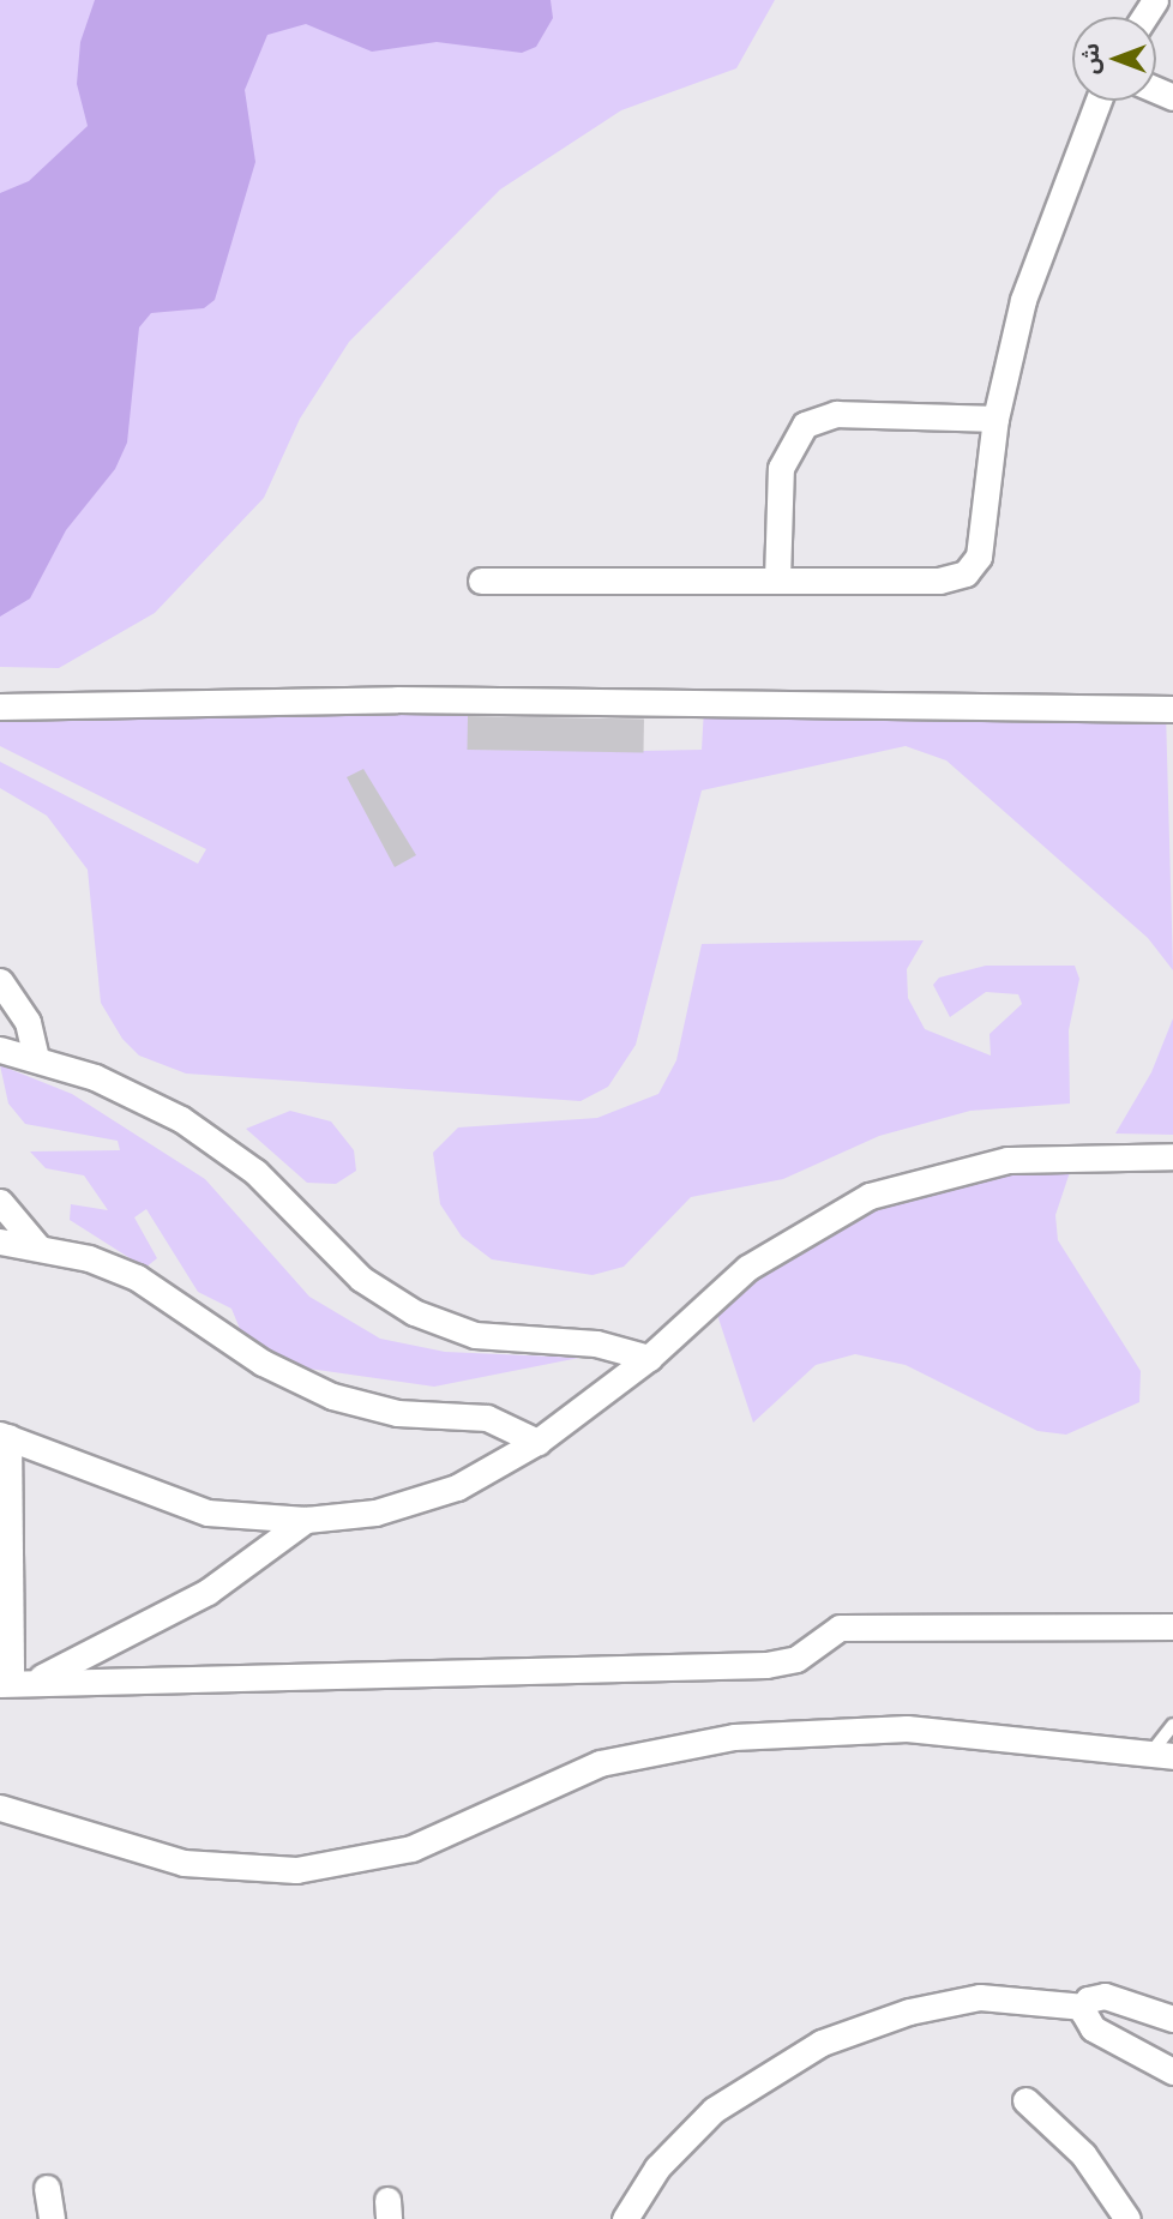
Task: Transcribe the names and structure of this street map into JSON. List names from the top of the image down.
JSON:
{
  "north": "left"
}
